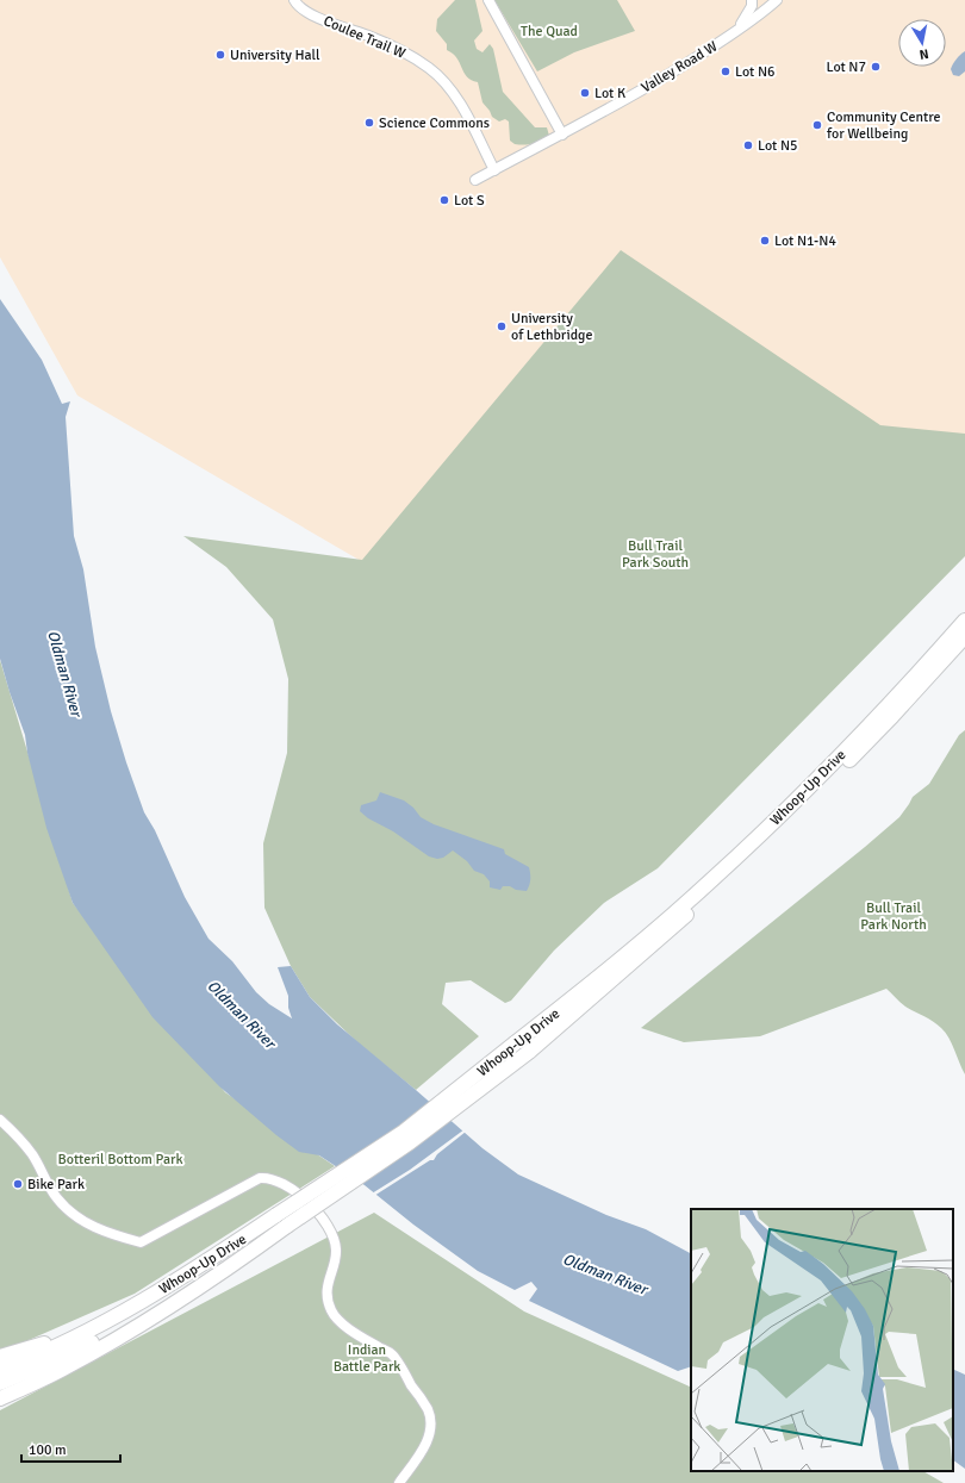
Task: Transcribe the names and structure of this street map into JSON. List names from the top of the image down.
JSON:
{
  "streets": {
    "highway": ["Whoop-Up Drive"],
    "street": ["Coulee Trail W", "Valley Road W"]
  },
  "crossings": [
    ["Coulee Trail W", "Valley Road W"]
  ],
  "water": ["Oldman River"],
  "parks": [
    "The Quad",
    "Bull Trail Park South",
    "Bull Trail Park North",
    "Botteril Bottom Park",
    "Indian Battle Park"
  ],
  "places": [
    "University Hall",
    "Lot N7",
    "Lot N6",
    "Lot K",
    "Science Commons",
    "Community Centre for Wellbeing",
    "Lot N5",
    "Lot S",
    "Lot N1-N4",
    "University of Lethbridge",
    "Bike Park"
  ],
  "scale_bar": "100 m",
  "north": "bottom"
}
